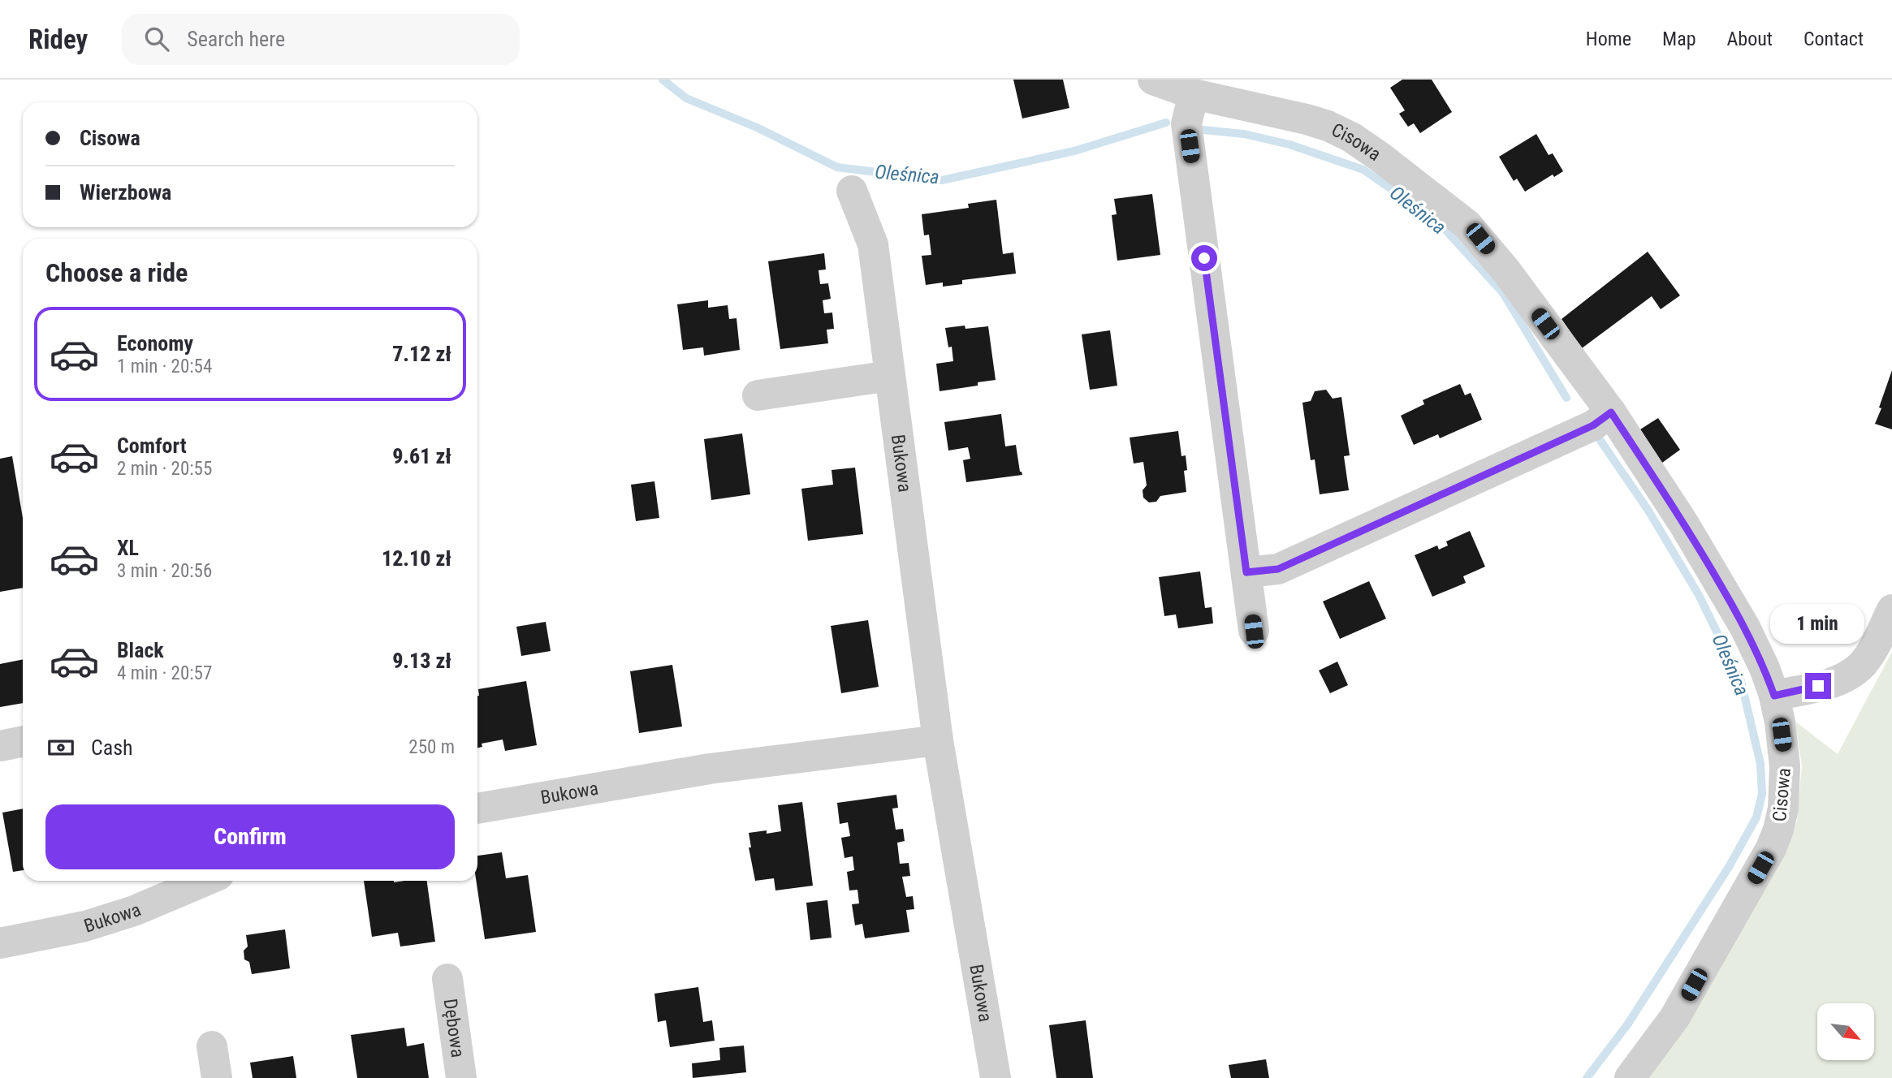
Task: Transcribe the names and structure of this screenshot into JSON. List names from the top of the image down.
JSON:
{
  "streets": {
    "street": ["Cisowa", "Bukowa", "Dębowa"]
  },
  "water": ["Oleśnica"],
  "north": "bottom right",
  "page": {
    "header": "Ridey",
    "search": "Search here",
    "nav": [
      "Home",
      "Map",
      "About",
      "Contact"
    ],
    "banner": ["Cisowa", "Wierzbowa"],
    "heading": "Choose a ride",
    "list": [
      {
        "name": "Economy",
        "note": "1 min · 20:54",
        "value": "7.12 zł"
      },
      {
        "name": "Comfort",
        "note": "2 min · 20:55",
        "value": "9.61 zł"
      },
      {
        "name": "XL",
        "note": "3 min · 20:56",
        "value": "12.10 zł"
      },
      {
        "name": "Black",
        "note": "4 min · 20:57",
        "value": "9.13 zł"
      }
    ],
    "bubble": "1 min",
    "pay": ["Cash", "250 m"],
    "buttons": "Confirm"
  }
}
